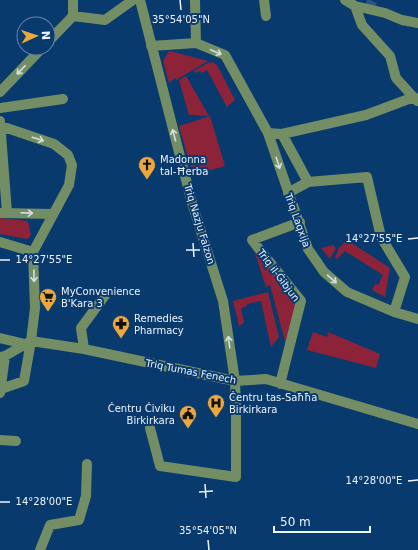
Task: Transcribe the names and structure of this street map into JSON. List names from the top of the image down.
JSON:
{
  "streets": {
    "street": [
      "Triq Laqxija",
      "Triq Nazju Falzon",
      "Triq il-Ġibjun",
      "Triq Tumas Fenech"
    ]
  },
  "crossings": [
    ["Triq Laqxija", "Triq Nazju Falzon"],
    ["Triq Laqxija", "Triq il-Ġibjun"],
    ["Triq Nazju Falzon", "Triq Tumas Fenech"],
    ["Triq il-Ġibjun", "Triq Tumas Fenech"]
  ],
  "one_way": ["Triq Laqxija", "Triq Nazju Falzon"],
  "places": {
    "church": ["Madonna tal-Ħerba"],
    "supermarket": ["MyConvenience B'Kara 3"],
    "pharmacy": ["Remedies Pharmacy"],
    "hospital": ["Ċentru tas-Saħħa Birkirkara"],
    "public building": ["Ċentru Ċiviku Birkirkara"]
  },
  "scale_bar": "50 m",
  "north": "right",
  "coordinates": ["35°54'05\"N", "14°27'55\"E", "14°28'00\"E"]
}
